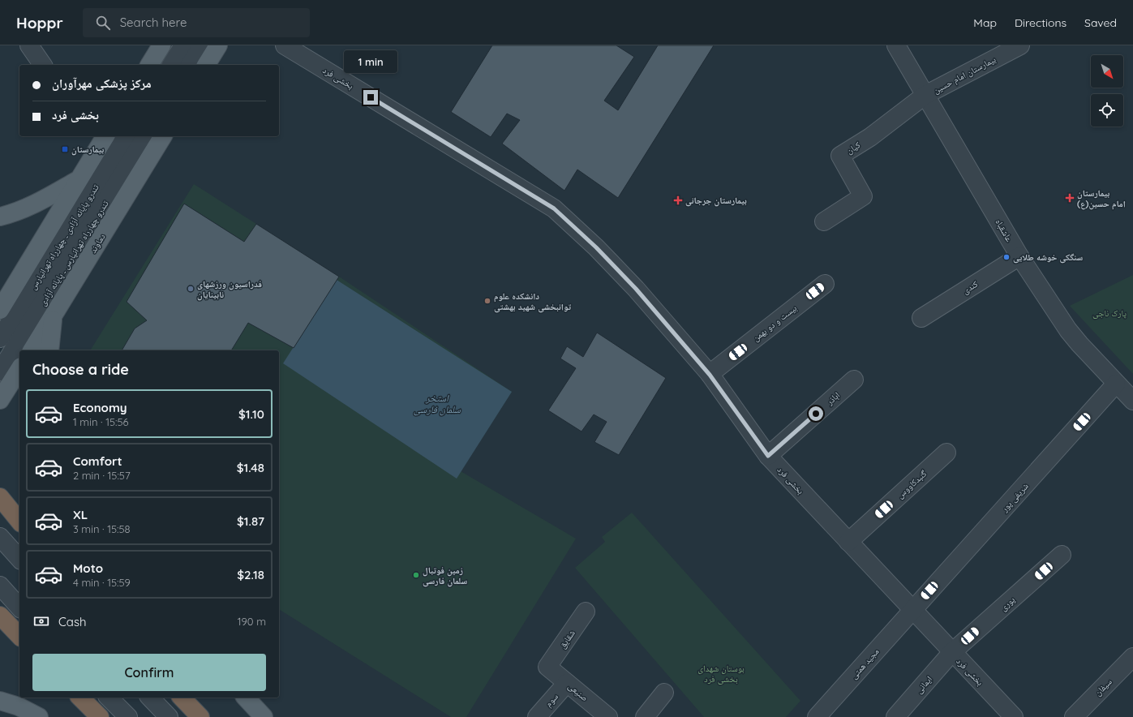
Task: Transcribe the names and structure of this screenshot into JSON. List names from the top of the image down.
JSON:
{
  "streets": {
    "main road": ["دماوند"],
    "street": [
      "بیمارستان امام حسین",
      "بخشی فرد",
      "کیان",
      "عاشقباه",
      "تندرو پایانه آزادی ـ چهارراه تهرانپارس",
      "تندرو چهارراه تهرانپارس ـ پایانه آزادی",
      "کندی",
      "بیست و دو بهمن",
      "اباذر",
      "گنبدکاووس",
      "شریفی پور",
      "پوری",
      "شقایق",
      "مجید همتی",
      "ایمانی",
      "سیفان",
      "صنیعی",
      "سوم"
    ]
  },
  "crossings": [
    ["بیمارستان امام حسین", "کیان"],
    ["بیمارستان امام حسین", "عاشقباه"],
    ["بخشی فرد", "بیست و دو بهمن"],
    ["بخشی فرد", "اباذر"],
    ["بخشی فرد", "گنبدکاووس"],
    ["بخشی فرد", "شریفی پور"],
    ["بخشی فرد", "پوری"],
    ["بخشی فرد", "مجید همتی"],
    ["بخشی فرد", "ایمانی"],
    ["کیان", "عاشقباه"],
    ["عاشقباه", "کندی"],
    ["عاشقباه", "شریفی پور"],
    ["شریفی پور", "مجید همتی"],
    ["پوری", "ایمانی"],
    ["شقایق", "صنیعی"],
    ["صنیعی", "سوم"]
  ],
  "water": ["استخر سلمان فارسی"],
  "parks": ["پارک ناجی", "بوستان شهدای بخشی فرد"],
  "places": {
    "transit": ["بیمارستان"],
    "health": ["بیمارستان امام حسین(ع)", "بیمارستان جرجانی"],
    "other": [
      "سنگکی خوشه طلایی",
      "فدراسیون ورزشهای نابینایان",
      "دانشکده علوم توانبخشی شهید بهشتی",
      "زمین فوتبال سلمان فارسی"
    ]
  },
  "north": "bottom right",
  "page": {
    "header": "Hoppr",
    "search": "Search here",
    "nav": ["Map", "Directions", "Saved"],
    "bubble": "1 min",
    "banner": ["مرکز پزشکی مهرآوران", "بخشی فرد"],
    "heading": "Choose a ride",
    "list": [
      {
        "name": "Economy",
        "note": "1 min · 15:56",
        "value": "$1.10"
      },
      {
        "name": "Comfort",
        "note": "2 min · 15:57",
        "value": "$1.48"
      },
      {
        "name": "XL",
        "note": "3 min · 15:58",
        "value": "$1.87"
      },
      {
        "name": "Moto",
        "note": "4 min · 15:59",
        "value": "$2.18"
      }
    ],
    "pay": ["Cash", "190 m"],
    "buttons": "Confirm"
  }
}
